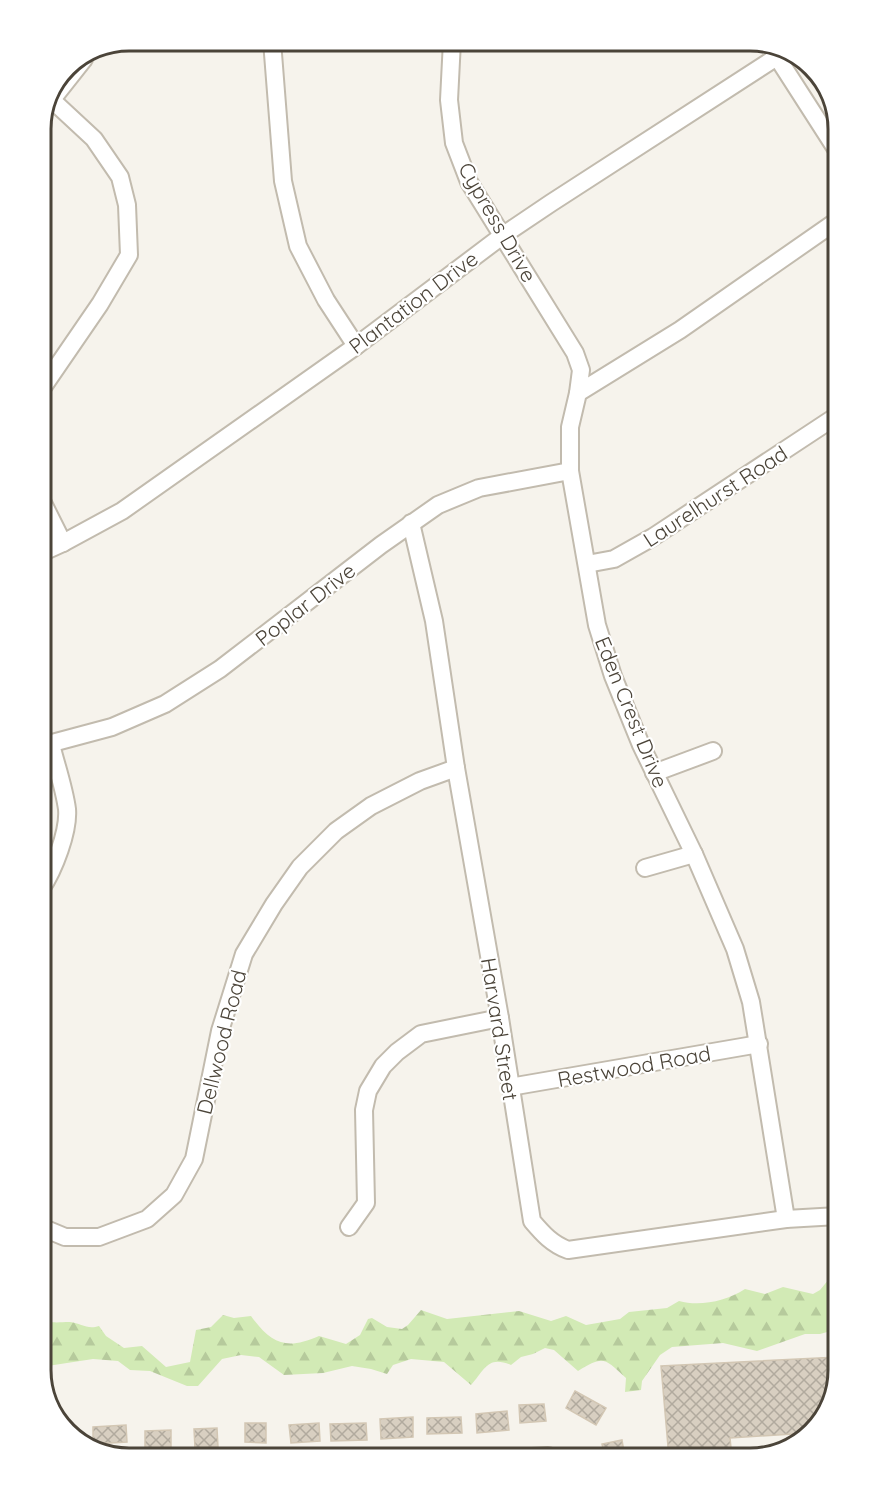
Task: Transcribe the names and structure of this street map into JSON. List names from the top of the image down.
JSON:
{
  "streets": {
    "street": [
      "Cypress Drive",
      "Plantation Drive",
      "Laurelhurst Road",
      "Poplar Drive",
      "Eden Crest Drive",
      "Harvard Street",
      "Dellwood Road",
      "Restwood Road"
    ]
  },
  "crossings": [
    ["Cypress Drive", "Plantation Drive"],
    ["Cypress Drive", "Eden Crest Drive"],
    ["Laurelhurst Road", "Eden Crest Drive"],
    ["Poplar Drive", "Eden Crest Drive"],
    ["Poplar Drive", "Harvard Street"],
    ["Eden Crest Drive", "Harvard Street"],
    ["Eden Crest Drive", "Restwood Road"],
    ["Harvard Street", "Dellwood Road"],
    ["Harvard Street", "Restwood Road"]
  ]
}
